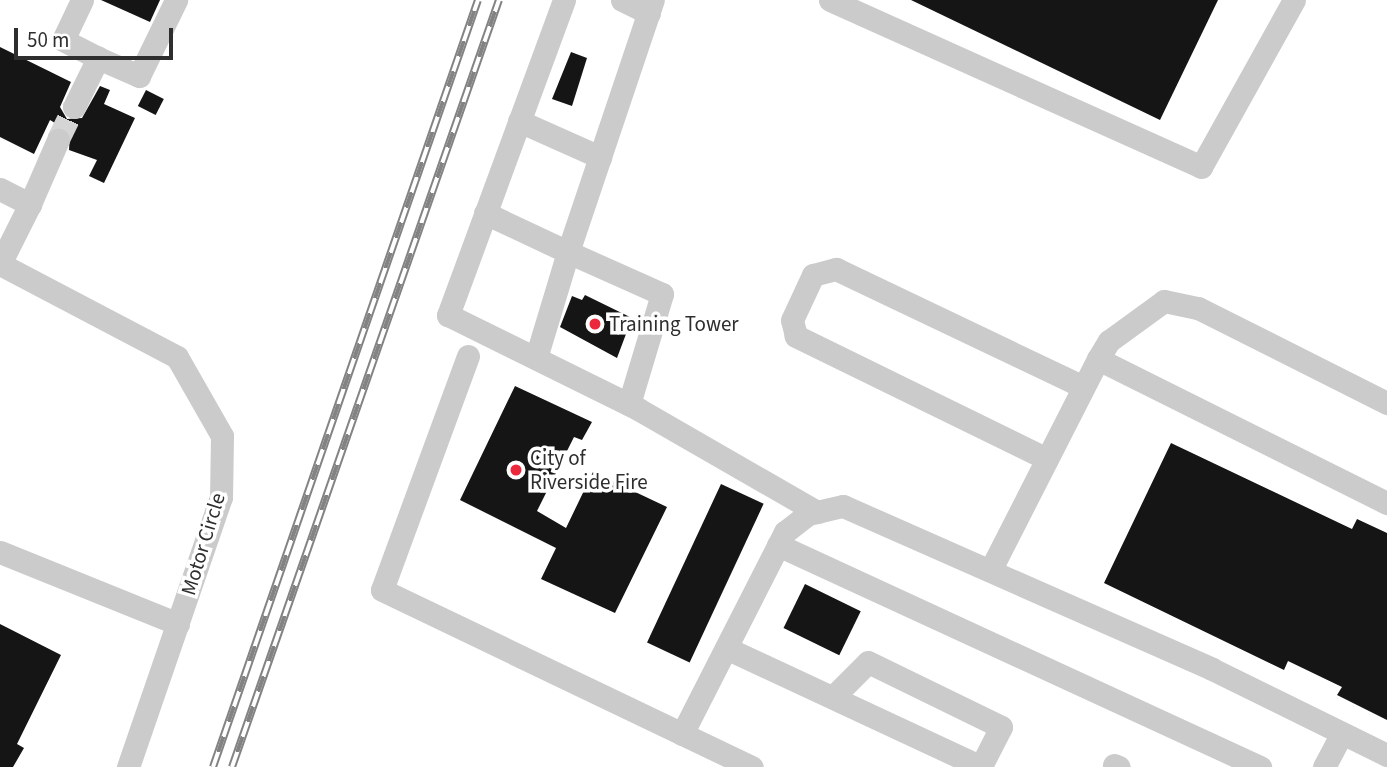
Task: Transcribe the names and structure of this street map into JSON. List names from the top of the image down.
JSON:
{
  "streets": {
    "street": ["Motor Circle"]
  },
  "places": ["Training Tower", "City of Riverside Fire"],
  "scale_bar": "50 m"
}
